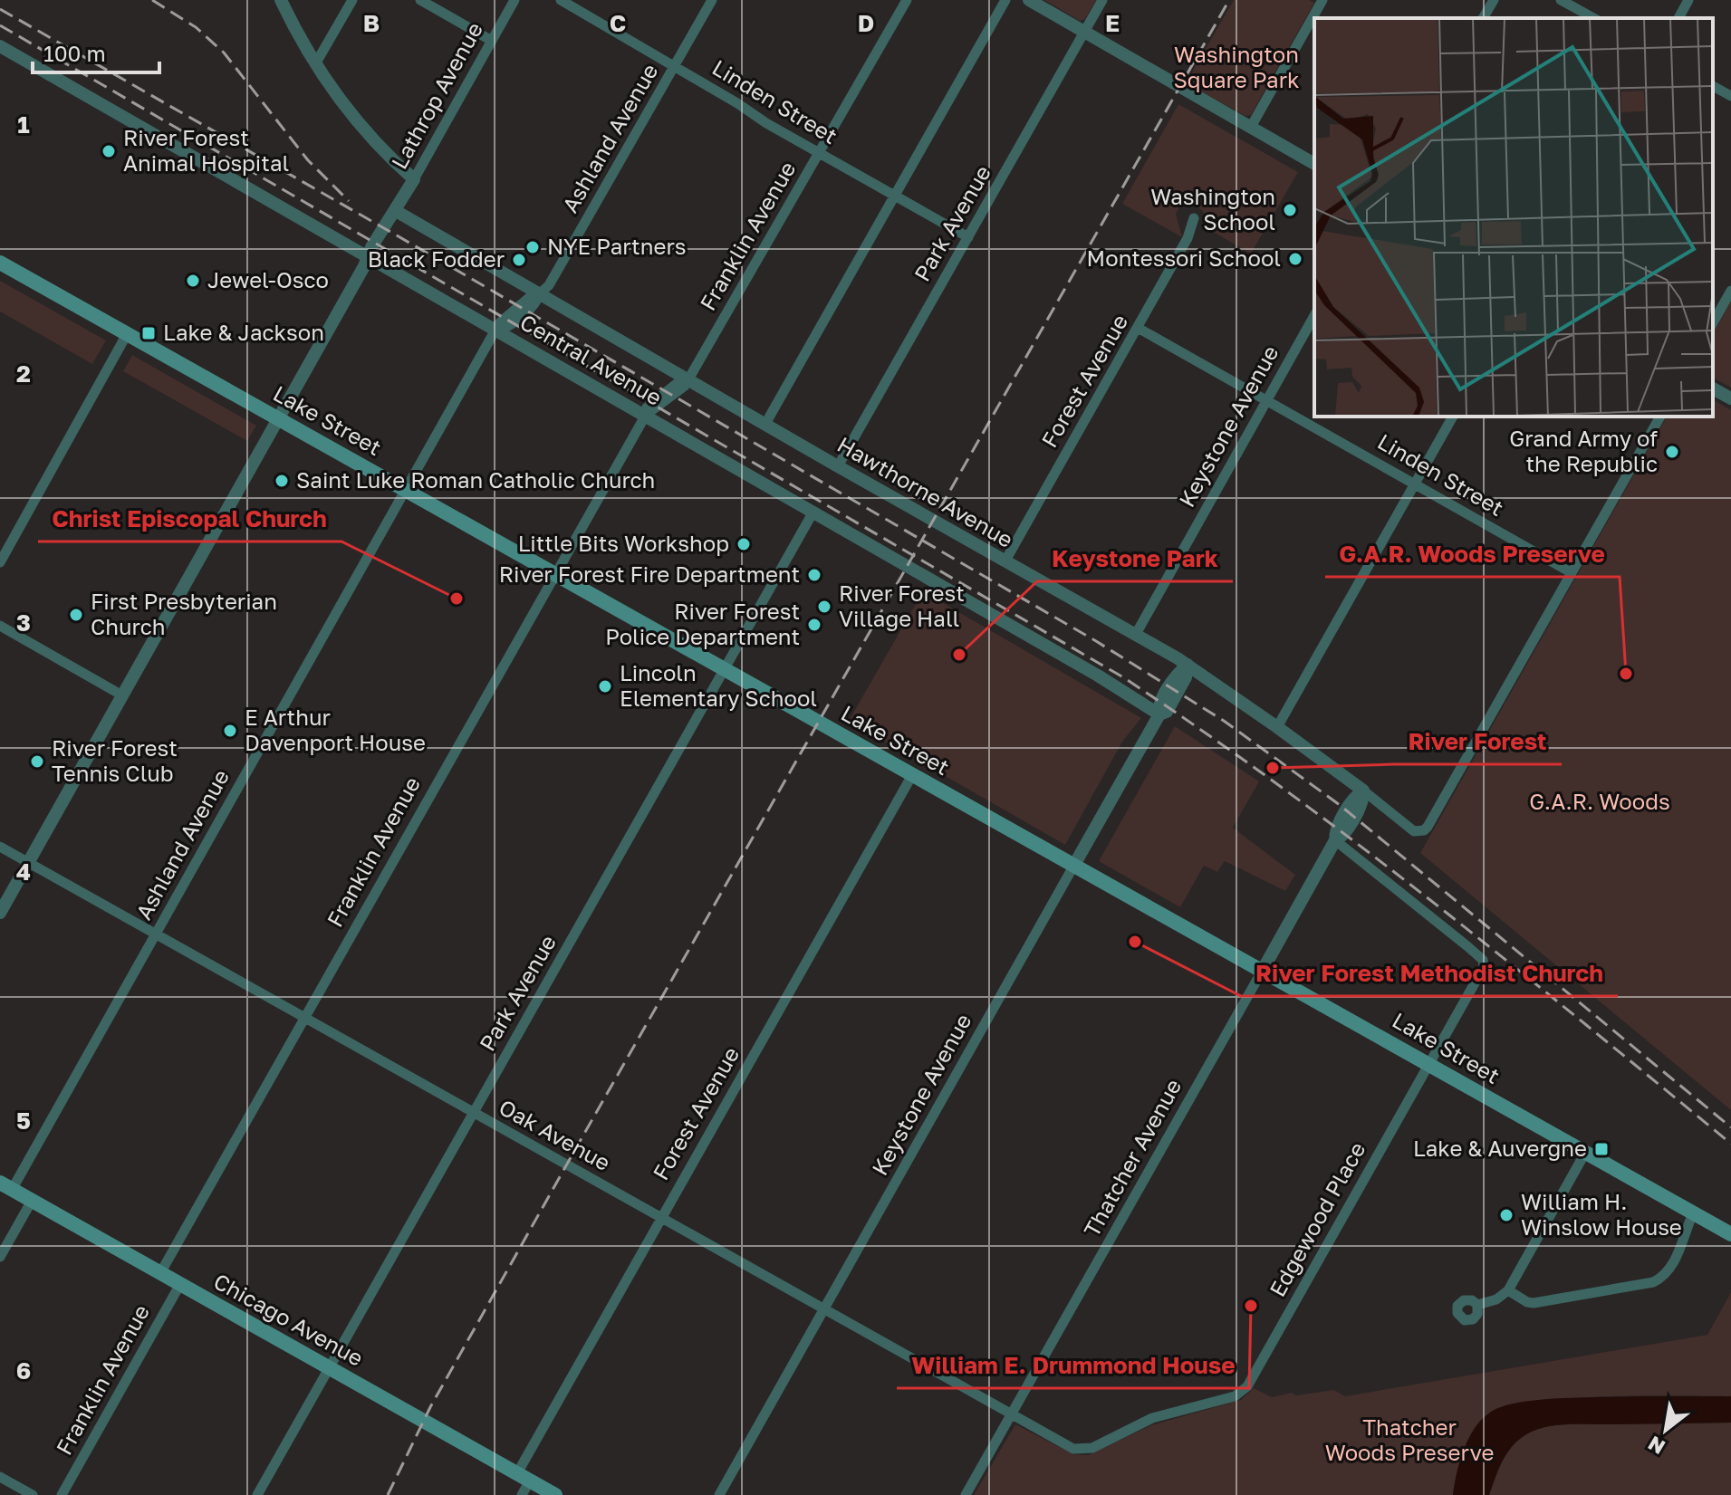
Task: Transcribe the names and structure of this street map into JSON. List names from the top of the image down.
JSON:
{
  "streets": {
    "main road": ["Lake Street", "Chicago Avenue"],
    "street": [
      "Lathrop Avenue",
      "Linden Street",
      "Ashland Avenue",
      "Park Avenue",
      "Franklin Avenue",
      "Central Avenue",
      "Forest Avenue",
      "Keystone Avenue",
      "Hawthorne Avenue",
      "Oak Avenue",
      "Thatcher Avenue",
      "Edgewood Place"
    ]
  },
  "crossings": [
    ["Lathrop Avenue", "Central Avenue"],
    ["Lathrop Avenue", "Lake Street"],
    ["Lathrop Avenue", "Hawthorne Avenue"],
    ["Lathrop Avenue", "Oak Avenue"],
    ["Linden Street", "Ashland Avenue"],
    ["Linden Street", "Park Avenue"],
    ["Linden Street", "Franklin Avenue"],
    ["Linden Street", "Forest Avenue"],
    ["Linden Street", "Keystone Avenue"],
    ["Linden Street", "Hawthorne Avenue"],
    ["Ashland Avenue", "Central Avenue"],
    ["Ashland Avenue", "Lake Street"],
    ["Ashland Avenue", "Hawthorne Avenue"],
    ["Ashland Avenue", "Oak Avenue"],
    ["Ashland Avenue", "Chicago Avenue"],
    ["Park Avenue", "Central Avenue"],
    ["Park Avenue", "Lake Street"],
    ["Park Avenue", "Hawthorne Avenue"],
    ["Park Avenue", "Oak Avenue"],
    ["Park Avenue", "Chicago Avenue"],
    ["Franklin Avenue", "Central Avenue"],
    ["Franklin Avenue", "Lake Street"],
    ["Franklin Avenue", "Hawthorne Avenue"],
    ["Franklin Avenue", "Oak Avenue"],
    ["Franklin Avenue", "Chicago Avenue"],
    ["Central Avenue", "Keystone Avenue"],
    ["Forest Avenue", "Lake Street"],
    ["Forest Avenue", "Hawthorne Avenue"],
    ["Forest Avenue", "Oak Avenue"],
    ["Forest Avenue", "Chicago Avenue"],
    ["Lake Street", "Keystone Avenue"],
    ["Lake Street", "Thatcher Avenue"],
    ["Lake Street", "Edgewood Place"],
    ["Keystone Avenue", "Hawthorne Avenue"],
    ["Keystone Avenue", "Oak Avenue"],
    ["Hawthorne Avenue", "Thatcher Avenue"],
    ["Oak Avenue", "Thatcher Avenue"],
    ["Oak Avenue", "Edgewood Place"],
    ["Thatcher Avenue", "Edgewood Place"]
  ],
  "parks": ["Washington Square Park", "G.A.R. Woods", "Thatcher Woods Preserve"],
  "places": {
    "other": [
      "River Forest Animal Hospital",
      "Washington School",
      "NYE Partners",
      "Montessori School",
      "Black Fodder",
      "Jewel-Osco",
      "Grand Army of the Republic",
      "Saint Luke Roman Catholic Church",
      "Little Bits Workshop",
      "River Forest Fire Department",
      "Christ Episcopal Church",
      "River Forest Village Hall",
      "First Presbyterian Church",
      "River Forest Police Department",
      "Keystone Park",
      "G.A.R. Woods Preserve",
      "Lincoln Elementary School",
      "E Arthur Davenport House",
      "River Forest Tennis Club",
      "River Forest",
      "River Forest Methodist Church",
      "William H. Winslow House",
      "William E. Drummond House"
    ],
    "transit": ["Lake & Jackson", "Lake & Auvergne"]
  },
  "scale_bar": "100 m",
  "north": "bottom left",
  "grid": {
    "columns": [
      "B",
      "C",
      "D",
      "E"
    ],
    "rows": [
      "1",
      "2",
      "3",
      "4",
      "5",
      "6"
    ]
  }
}
